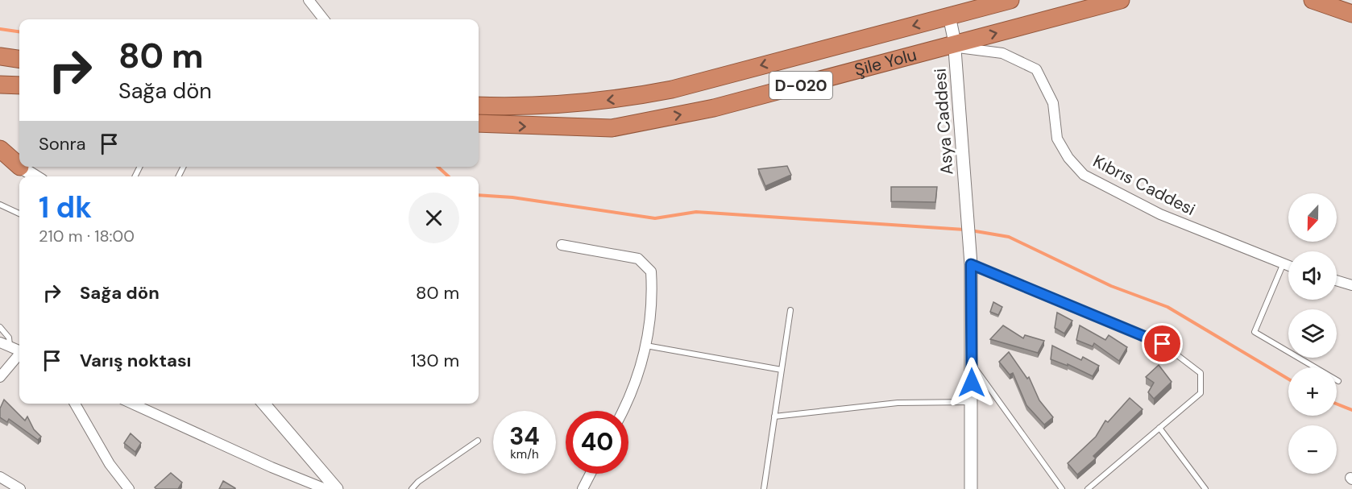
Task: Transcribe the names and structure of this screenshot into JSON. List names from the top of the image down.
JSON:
{
  "streets": {
    "highway": ["Şile Yolu", "D-020"],
    "street": ["Asya Caddesi", "Kıbrıs Caddesi"]
  },
  "crossings": [
    ["Şile Yolu", "Asya Caddesi"],
    ["Şile Yolu", "Kıbrıs Caddesi"],
    ["Asya Caddesi", "Kıbrıs Caddesi"]
  ],
  "north": "bottom",
  "page": {
    "turn": ["80 m", "Sağa dön"],
    "then": "Sonra",
    "heading": ["1 dk", "210 m · 18:00"],
    "map_buttons": ["+", "−"],
    "list": [
      {
        "name": "Sağa dön",
        "value": "80 m"
      },
      {
        "name": "Varış noktası",
        "value": "130 m"
      }
    ],
    "speed": "34 km/h",
    "limit": "40"
  }
}
